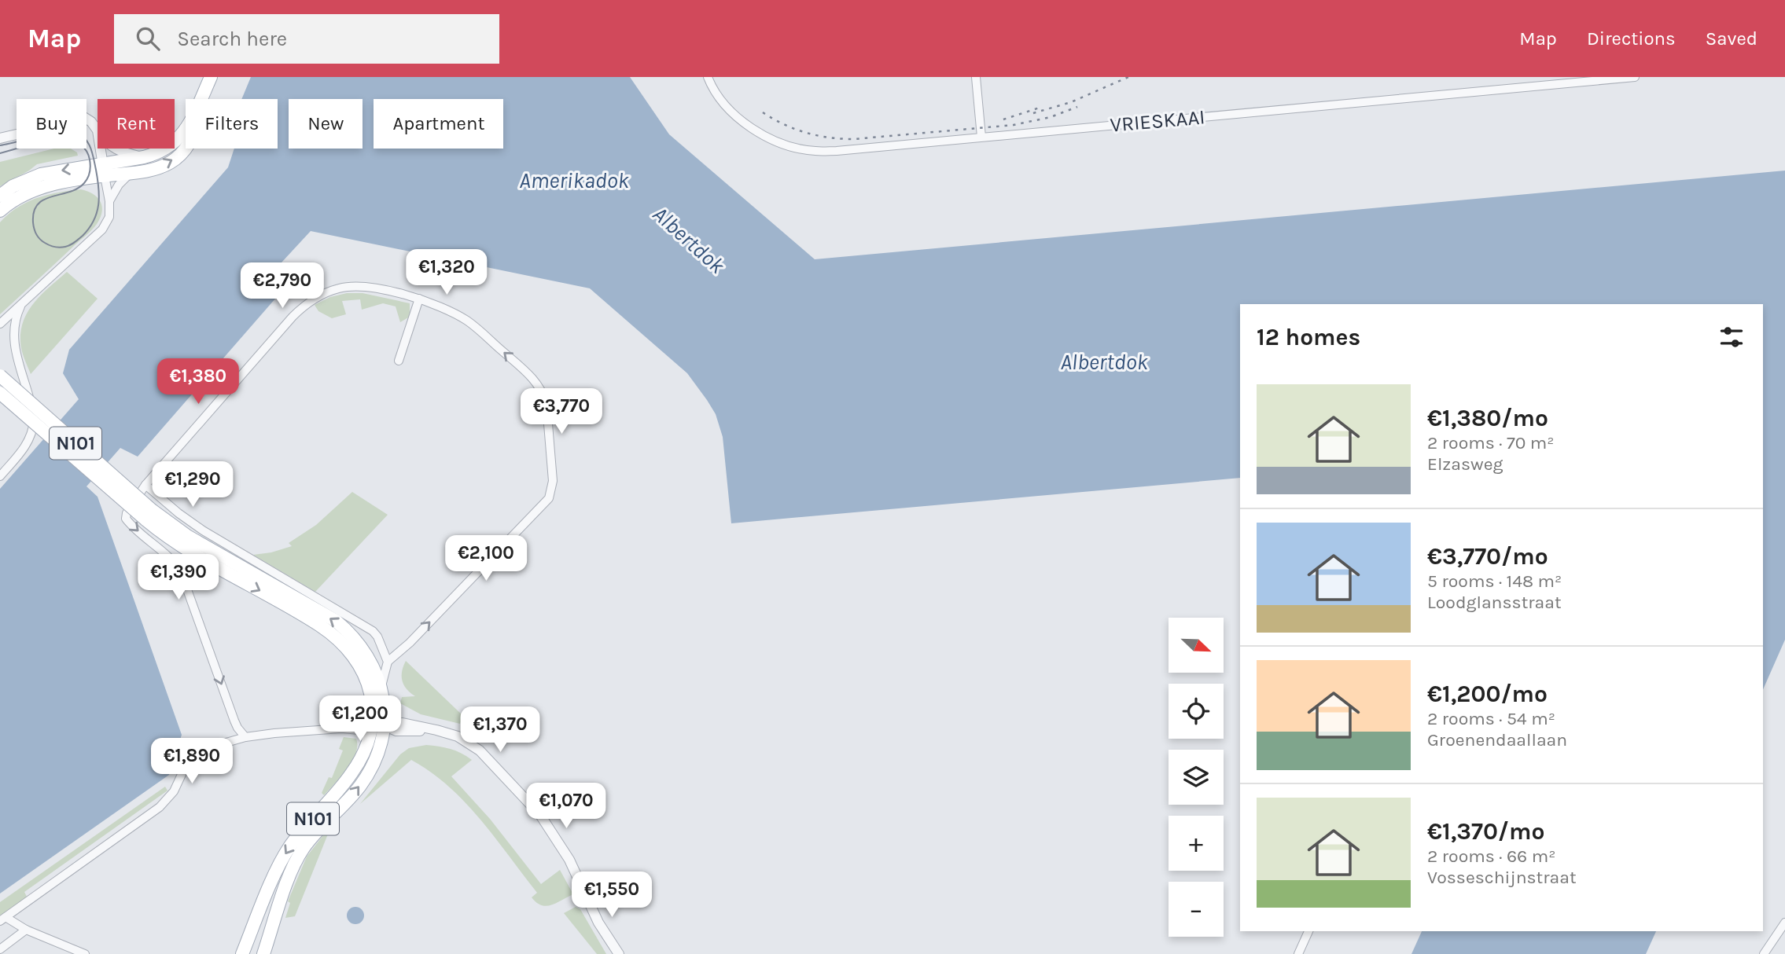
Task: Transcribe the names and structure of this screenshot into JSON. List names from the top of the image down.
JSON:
{
  "streets": {
    "main road": ["N101"],
    "street": ["VRIESKAAI"]
  },
  "water": ["Amerikadok", "Albertdok"],
  "north": "bottom right",
  "page": {
    "header": "Map",
    "search": "Search here",
    "nav": ["Map", "Directions", "Saved"],
    "chip": [
      "Buy",
      "Rent",
      "Filters",
      "New",
      "Apartment"
    ],
    "price": [
      "€1,320",
      "€2,790",
      "€1,380",
      "€3,770",
      "€1,290",
      "€2,100",
      "€1,390",
      "€1,200",
      "€1,370",
      "€1,890",
      "€1,070",
      "€1,550"
    ],
    "heading": "12 homes",
    "list": [
      {
        "name": "€1,380/mo",
        "note": "2 rooms · 70 m² · Elzasweg"
      },
      {
        "name": "€3,770/mo",
        "note": "5 rooms · 148 m² · Loodglansstraat"
      },
      {
        "name": "€1,200/mo",
        "note": "2 rooms · 54 m² · Groenendaallaan"
      },
      {
        "name": "€1,370/mo",
        "note": "2 rooms · 66 m² · Vosseschijnstraat"
      }
    ],
    "map_buttons": ["+", "−"]
  }
}
